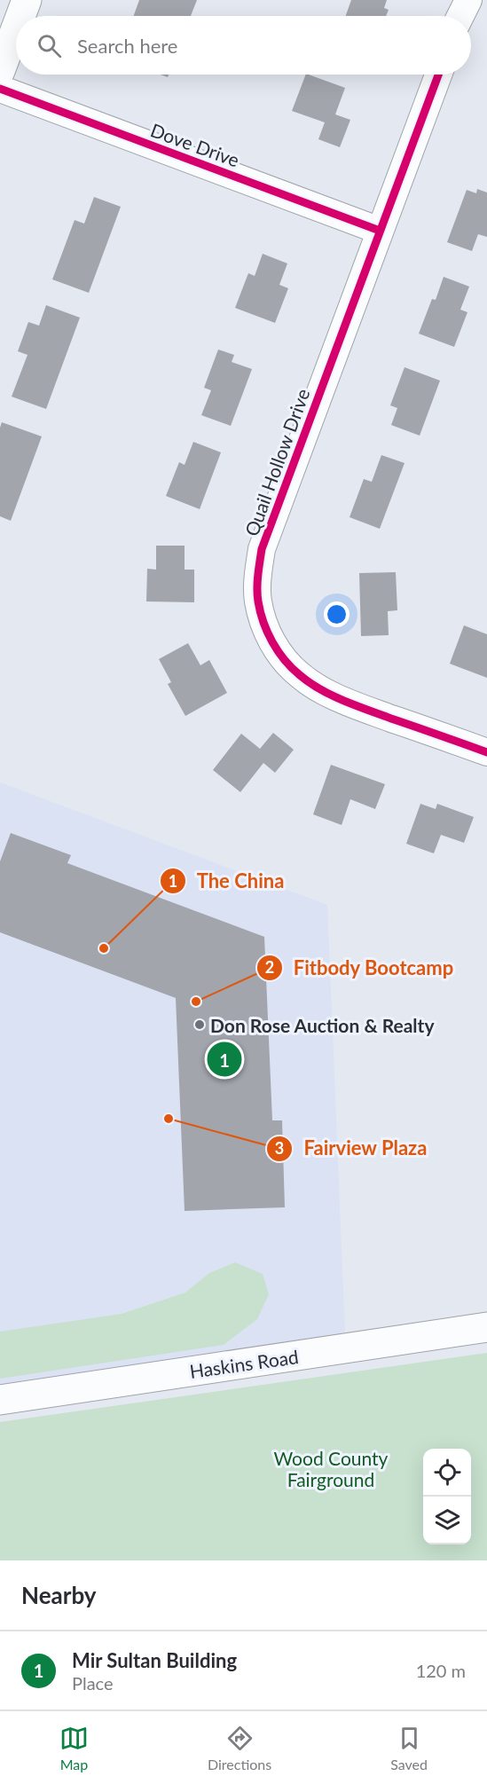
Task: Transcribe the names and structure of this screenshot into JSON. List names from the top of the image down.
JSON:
{
  "streets": {
    "main road": ["Haskins Road"],
    "street": ["Dove Drive", "Quail Hollow Drive"]
  },
  "crossings": [
    ["Dove Drive", "Quail Hollow Drive"]
  ],
  "parks": ["Wood County Fairground"],
  "places": [
    "The China",
    "Fitbody Bootcamp",
    "Don Rose Auction & Realty",
    "Fairview Plaza"
  ],
  "page": {
    "search": "Search here",
    "pins": "1",
    "heading": "Nearby",
    "list": [
      {
        "mark": "1",
        "name": "Mir Sultan Building",
        "note": "Place",
        "value": "120 m"
      }
    ],
    "nav": ["Map", "Directions", "Saved"]
  }
}
